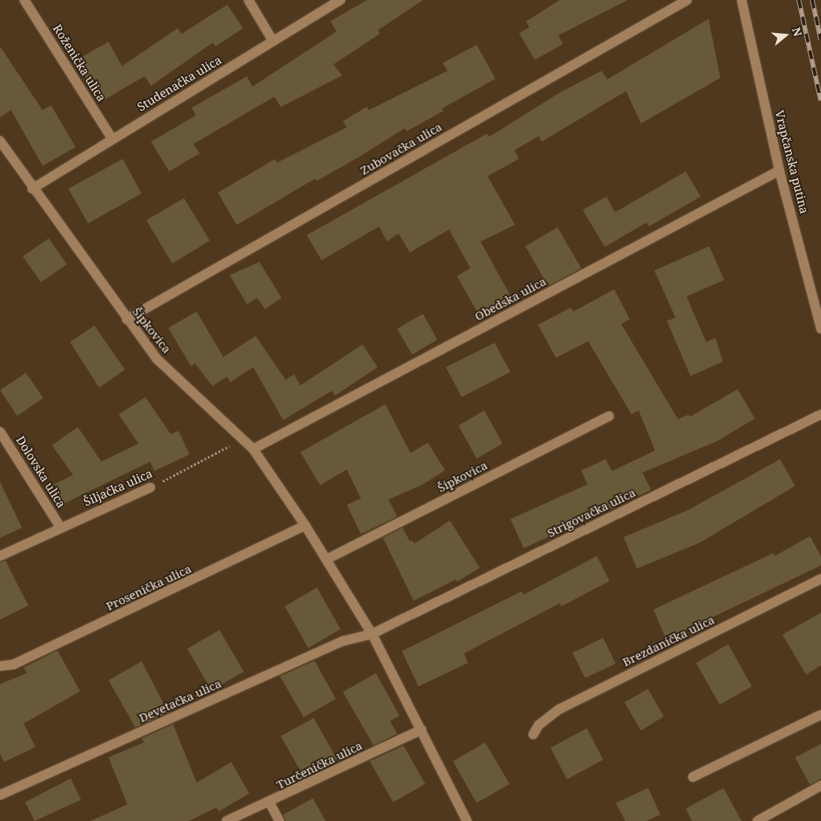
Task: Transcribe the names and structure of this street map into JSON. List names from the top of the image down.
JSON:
{
  "streets": {
    "street": [
      "Roženička ulica",
      "Studenačka ulica",
      "Zubovačka ulica",
      "Vrapčanska putina",
      "Obedska ulica",
      "Šipkovica",
      "Dolovska ulica",
      "Šiljačka ulica",
      "Strigovačka ulica",
      "Prosenička ulica",
      "Brezdanička ulica",
      "Devetačka ulica",
      "Turčenička ulica"
    ]
  },
  "crossings": [
    ["Roženička ulica", "Studenačka ulica"],
    ["Studenačka ulica", "Šipkovica"],
    ["Zubovačka ulica", "Šipkovica"],
    ["Vrapčanska putina", "Obedska ulica"],
    ["Obedska ulica", "Šipkovica"],
    ["Šipkovica", "Šiljačka ulica"],
    ["Šipkovica", "Strigovačka ulica"],
    ["Šipkovica", "Prosenička ulica"],
    ["Šipkovica", "Devetačka ulica"],
    ["Šipkovica", "Turčenička ulica"],
    ["Dolovska ulica", "Šiljačka ulica"],
    ["Strigovačka ulica", "Devetačka ulica"]
  ],
  "north": "right"
}
